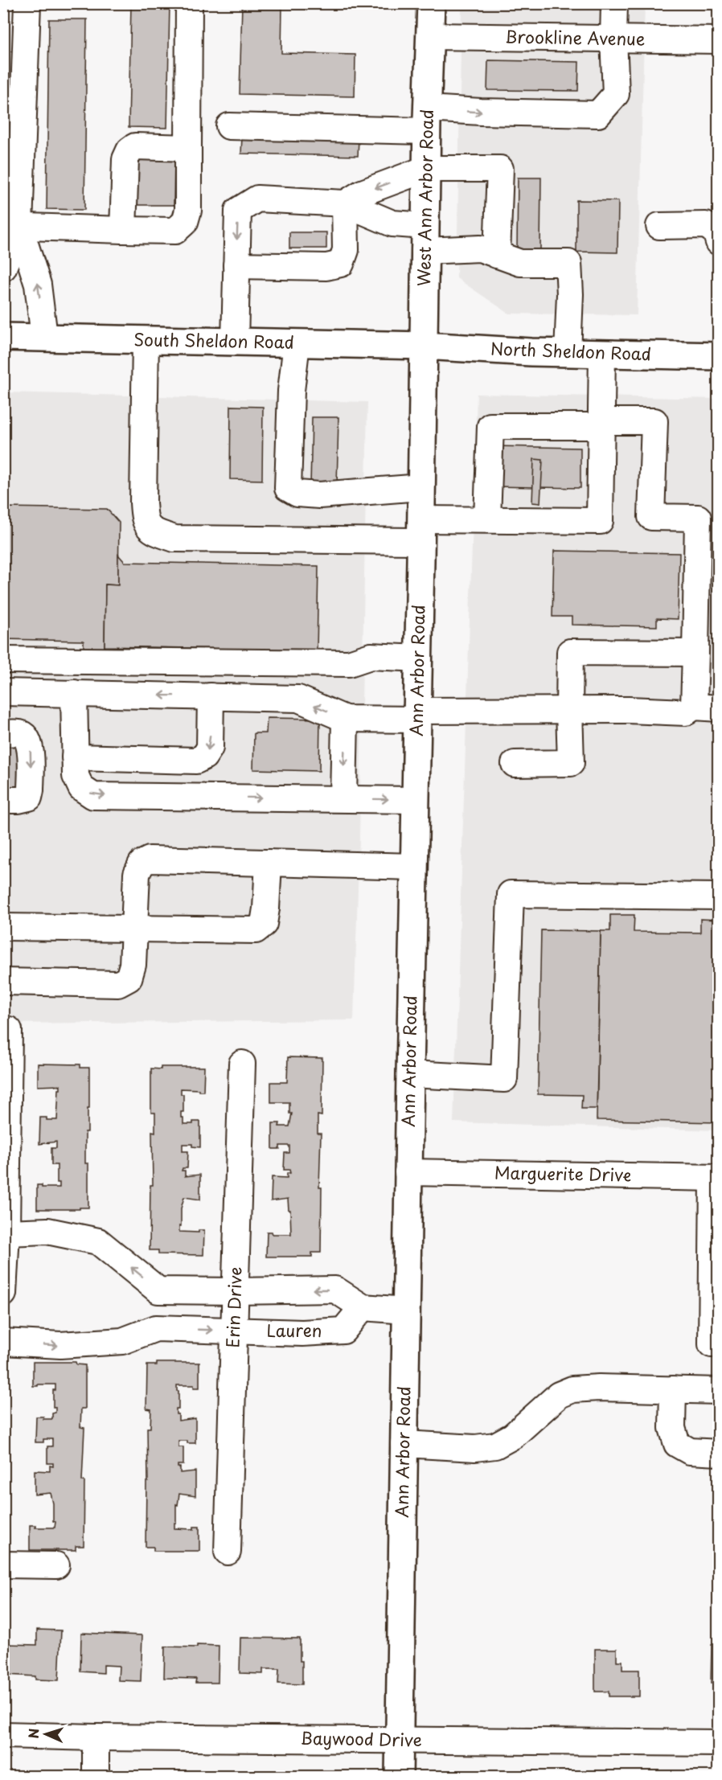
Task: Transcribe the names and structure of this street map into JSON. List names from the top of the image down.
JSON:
{
  "streets": {
    "main road": [
      "West Ann Arbor Road",
      "South Sheldon Road",
      "North Sheldon Road",
      "Ann Arbor Road"
    ],
    "street": [
      "Brookline Avenue",
      "Marguerite Drive",
      "Erin Drive",
      "Lauren",
      "Baywood Drive"
    ]
  },
  "crossings": [
    ["Brookline Avenue", "West Ann Arbor Road"],
    ["West Ann Arbor Road", "South Sheldon Road"],
    ["West Ann Arbor Road", "North Sheldon Road"],
    ["West Ann Arbor Road", "Ann Arbor Road"],
    ["South Sheldon Road", "North Sheldon Road"],
    ["South Sheldon Road", "Ann Arbor Road"],
    ["North Sheldon Road", "Ann Arbor Road"],
    ["Ann Arbor Road", "Marguerite Drive"],
    ["Ann Arbor Road", "Baywood Drive"],
    ["Erin Drive", "Lauren"]
  ],
  "north": "left"
}
